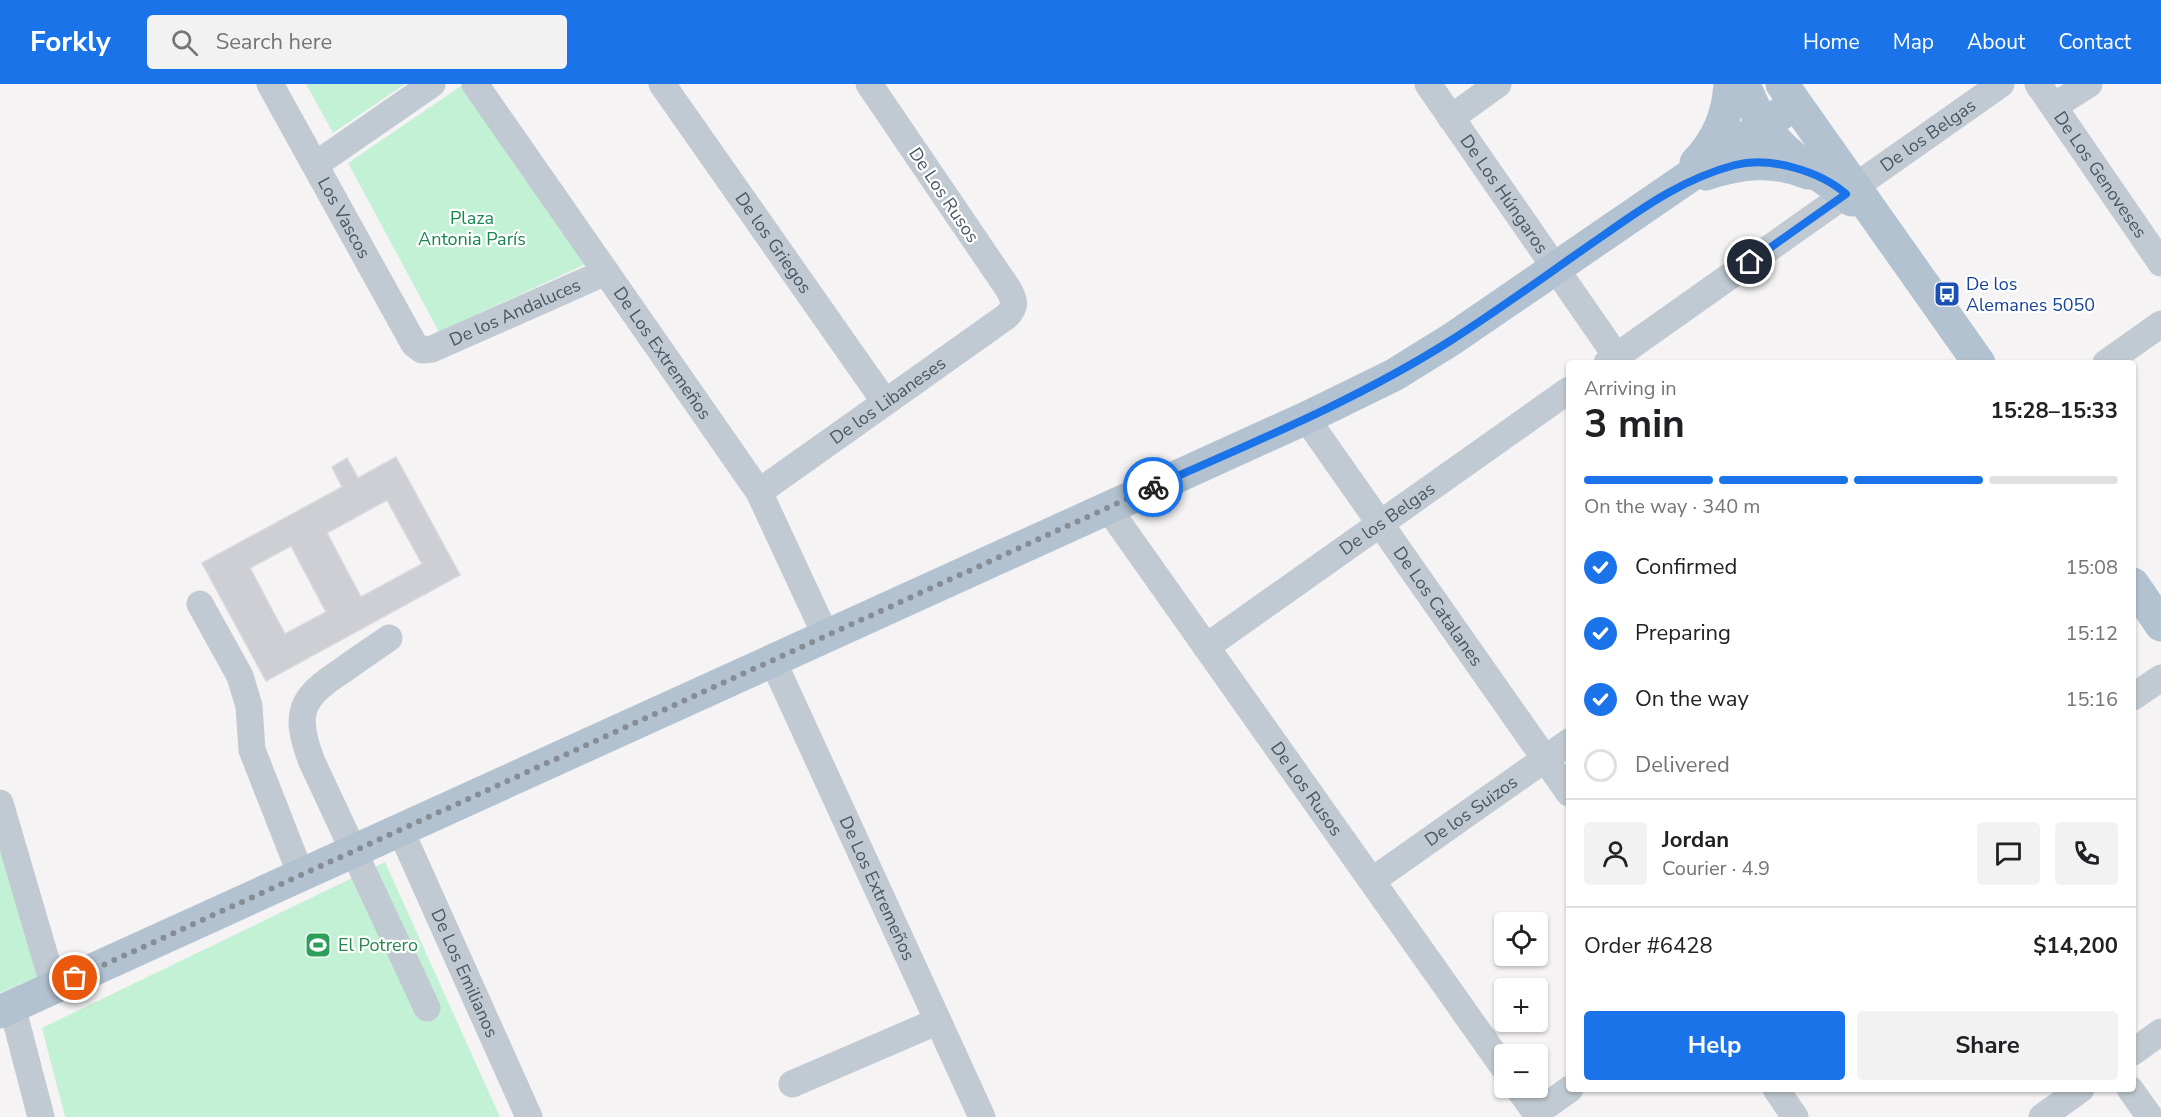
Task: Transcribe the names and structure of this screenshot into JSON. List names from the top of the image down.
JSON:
{
  "streets": {
    "street": [
      "De los Belgas",
      "De Los Genoveses",
      "De Los Húngaros",
      "De Los Rusos",
      "Los Vascos",
      "De los Griegos",
      "De los Andaluces",
      "De Los Extremeños",
      "De los Libaneses",
      "De Los Catalanes",
      "De los Suizos",
      "De Los Emilianos"
    ]
  },
  "crossings": [
    ["De los Belgas", "De Los Rusos"],
    ["De los Belgas", "De Los Catalanes"],
    ["De Los Rusos", "De los Libaneses"],
    ["De Los Rusos", "De los Suizos"],
    ["Los Vascos", "De los Andaluces"],
    ["De los Griegos", "De los Libaneses"],
    ["De los Andaluces", "De Los Extremeños"],
    ["De Los Extremeños", "De los Libaneses"],
    ["De Los Catalanes", "De los Suizos"]
  ],
  "parks": ["Plaza Antonia París"],
  "places": {
    "bus stop": ["De los Alemanes 5050"],
    "sports": ["El Potrero"]
  },
  "page": {
    "header": "Forkly",
    "search": "Search here",
    "nav": [
      "Home",
      "Map",
      "About",
      "Contact"
    ],
    "heading": ["3 min", "Arriving in", "15:28–15:33"],
    "panel": [
      "Jordan",
      "Courier · 4.9",
      "Order #6428",
      "$14,200"
    ],
    "bar": "On the way · 340 m",
    "list": [
      ["Confirmed", "15:08"],
      ["Preparing", "15:12"],
      ["On the way", "15:16"],
      "Delivered"
    ],
    "map_buttons": ["+", "−"],
    "buttons": ["Help", "Share"]
  }
}
